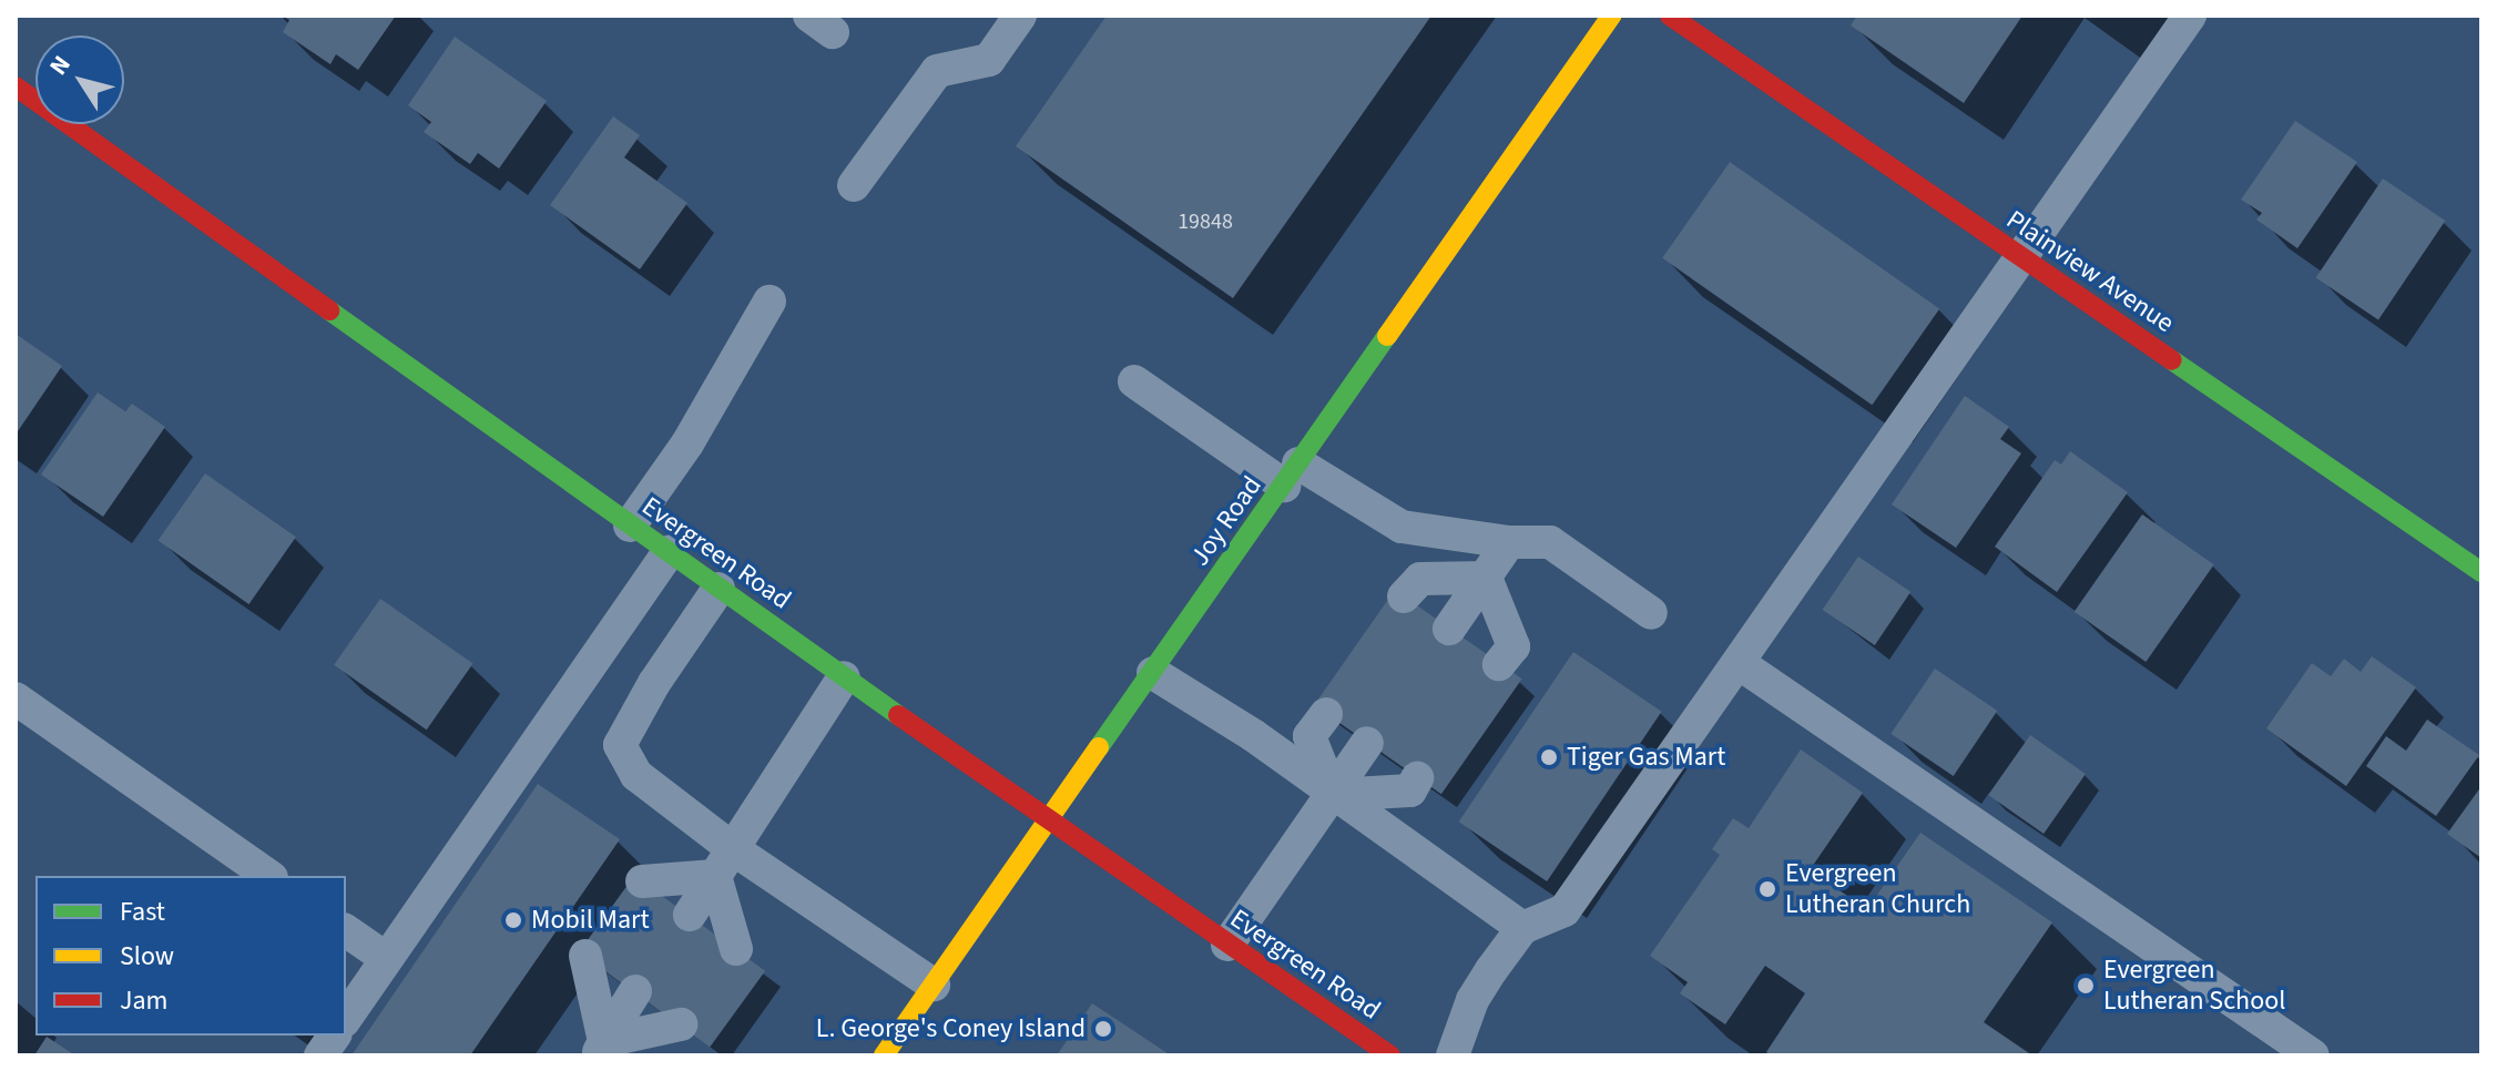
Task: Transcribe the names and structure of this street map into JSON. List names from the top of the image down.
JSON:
{
  "streets": {
    "street": ["Plainview Avenue", "Joy Road", "Evergreen Road"]
  },
  "crossings": [
    ["Joy Road", "Evergreen Road"]
  ],
  "places": [
    "Tiger Gas Mart",
    "Evergreen Lutheran Church",
    "Mobil Mart",
    "Evergreen Lutheran School",
    "L. George's Coney Island"
  ],
  "house_numbers": ["19848"],
  "legend": ["Fast", "Slow", "Jam"],
  "north": "top left"
}
